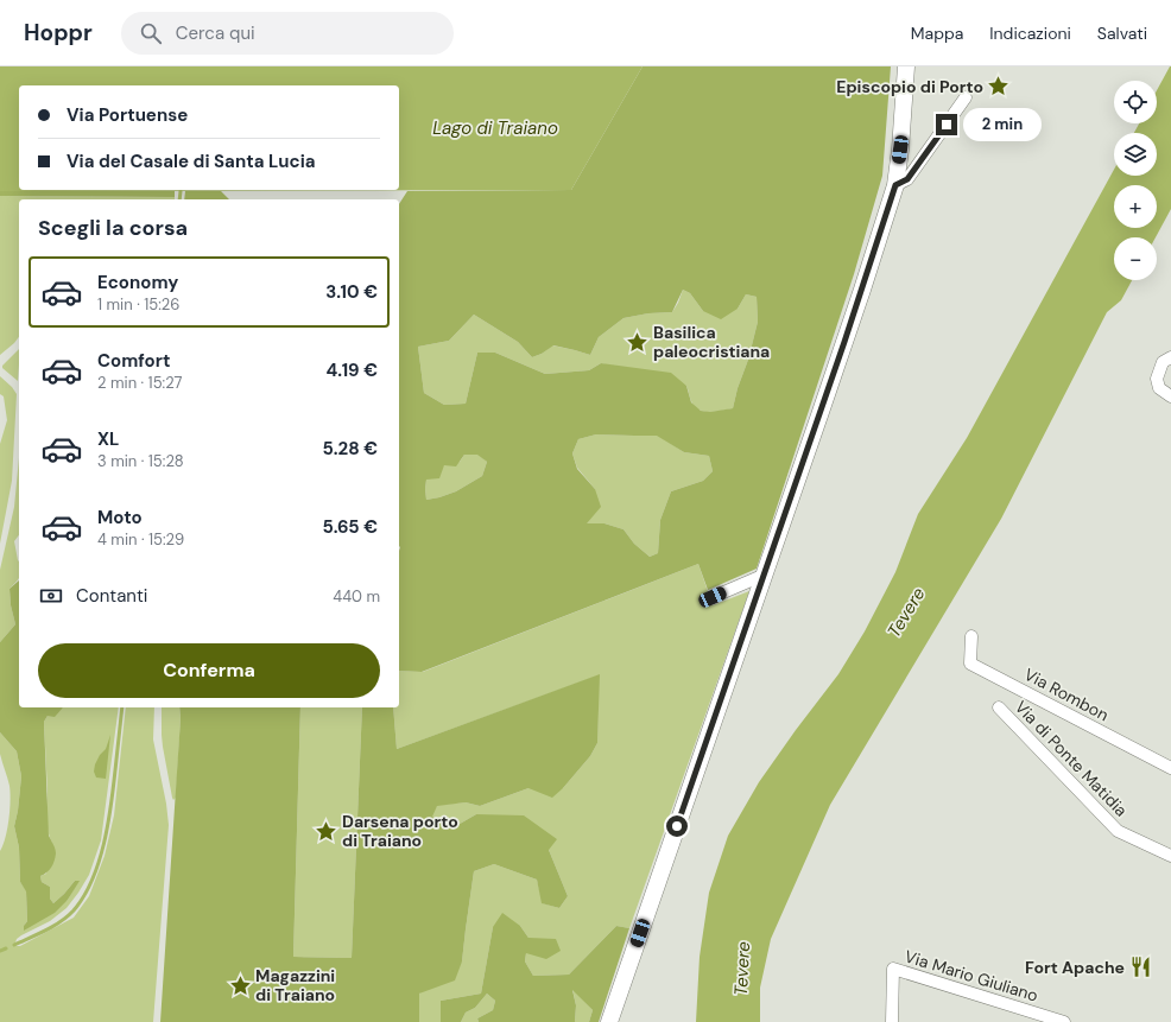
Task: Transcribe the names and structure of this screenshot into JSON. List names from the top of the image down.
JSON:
{
  "streets": {
    "street": ["Via Rombon", "Via di Ponte Matidia", "Via Mario Giuliano"]
  },
  "water": ["Lago di Traiano", "Tevere"],
  "places": {
    "place": [
      "Episcopio di Porto",
      "Basilica paleocristiana",
      "Darsena porto di Traiano",
      "Magazzini di Traiano"
    ],
    "restaurant": ["Fort Apache"]
  },
  "page": {
    "header": "Hoppr",
    "search": "Cerca qui",
    "nav": ["Mappa", "Indicazioni", "Salvati"],
    "map_buttons": ["+", "−"],
    "banner": ["Via Portuense", "Via del Casale di Santa Lucia"],
    "bubble": "2 min",
    "heading": "Scegli la corsa",
    "list": [
      {
        "name": "Economy",
        "note": "1 min · 15:26",
        "value": "3.10 €"
      },
      {
        "name": "Comfort",
        "note": "2 min · 15:27",
        "value": "4.19 €"
      },
      {
        "name": "XL",
        "note": "3 min · 15:28",
        "value": "5.28 €"
      },
      {
        "name": "Moto",
        "note": "4 min · 15:29",
        "value": "5.65 €"
      }
    ],
    "pay": ["Contanti", "440 m"],
    "buttons": "Conferma"
  }
}
